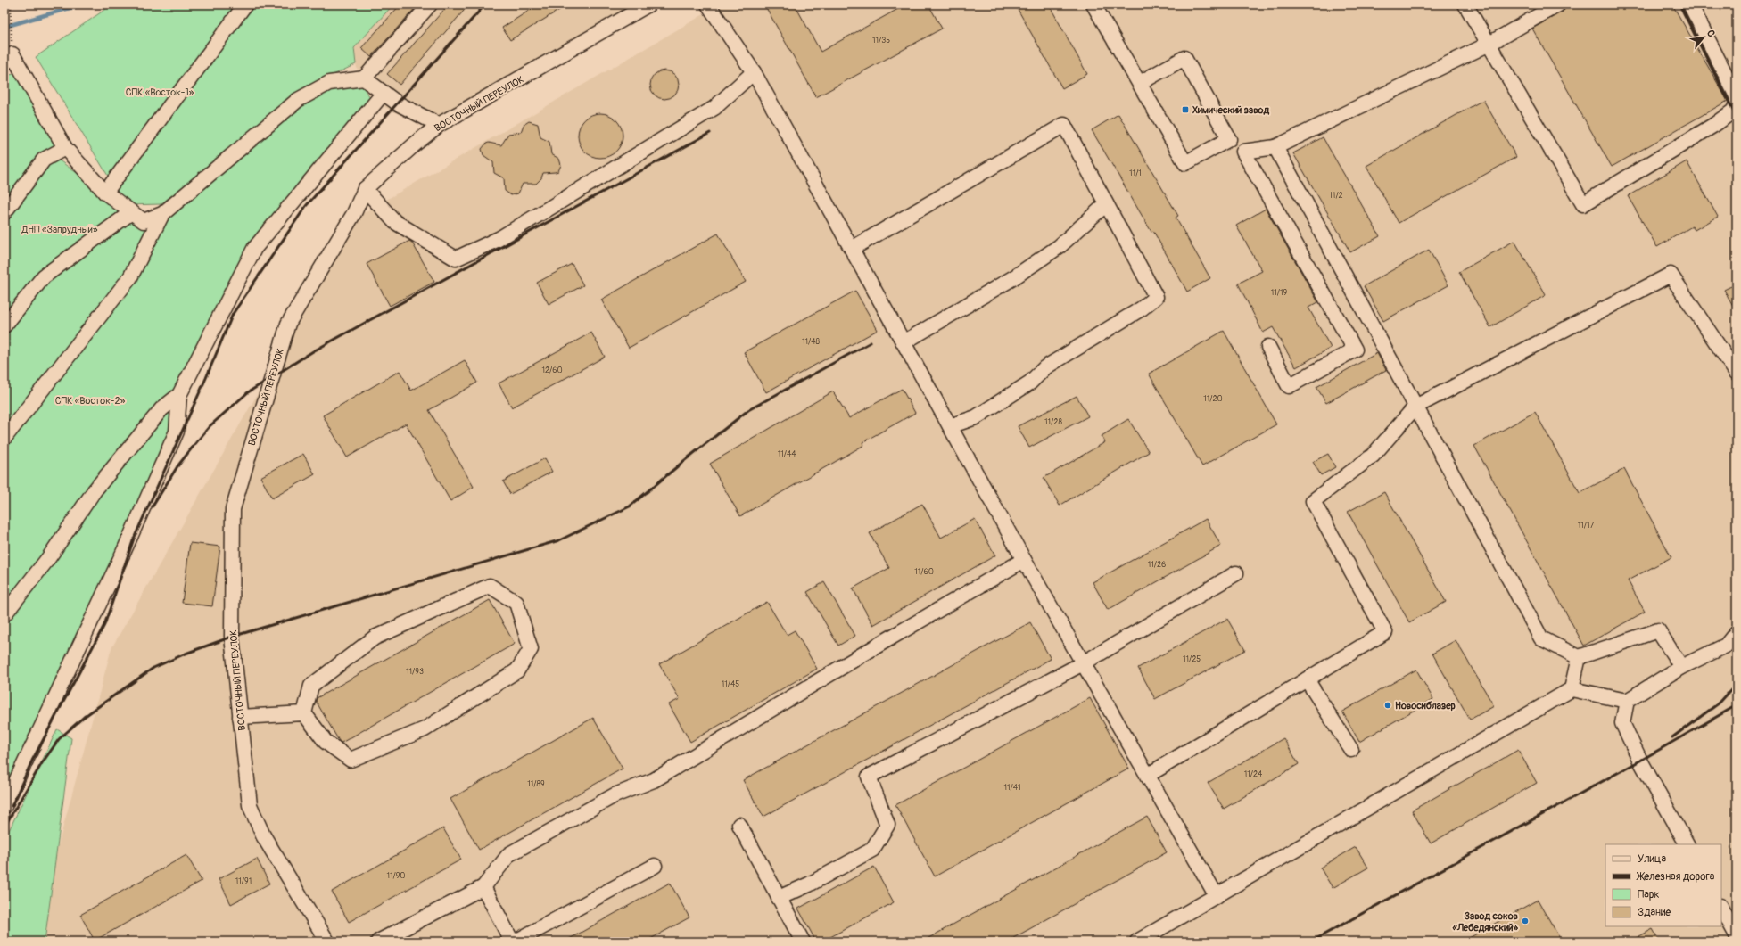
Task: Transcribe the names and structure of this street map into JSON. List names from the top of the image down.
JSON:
{
  "streets": {
    "street": ["ВОСТОЧНЫЙ ПЕРЕУЛОК"]
  },
  "parks": ["СПК «Восток-1»", "ДНП «Запрудный»", "СПК «Восток-2»"],
  "places": {
    "transit": ["Химический завод"],
    "other": ["Новосиблазер", "Завод соков «Лебедянский»"]
  },
  "house_numbers": [
    "11/35",
    "11/1",
    "11/2",
    "11/19",
    "11/48",
    "12/60",
    "11/20",
    "11/28",
    "11/44",
    "11/17",
    "11/26",
    "11/60",
    "11/25",
    "11/93",
    "11/45",
    "11/24",
    "11/89",
    "11/41",
    "11/90",
    "11/91"
  ],
  "legend": [
    "Улица",
    "Железная дорога",
    "Парк",
    "Здание"
  ],
  "north": "top right"
}
